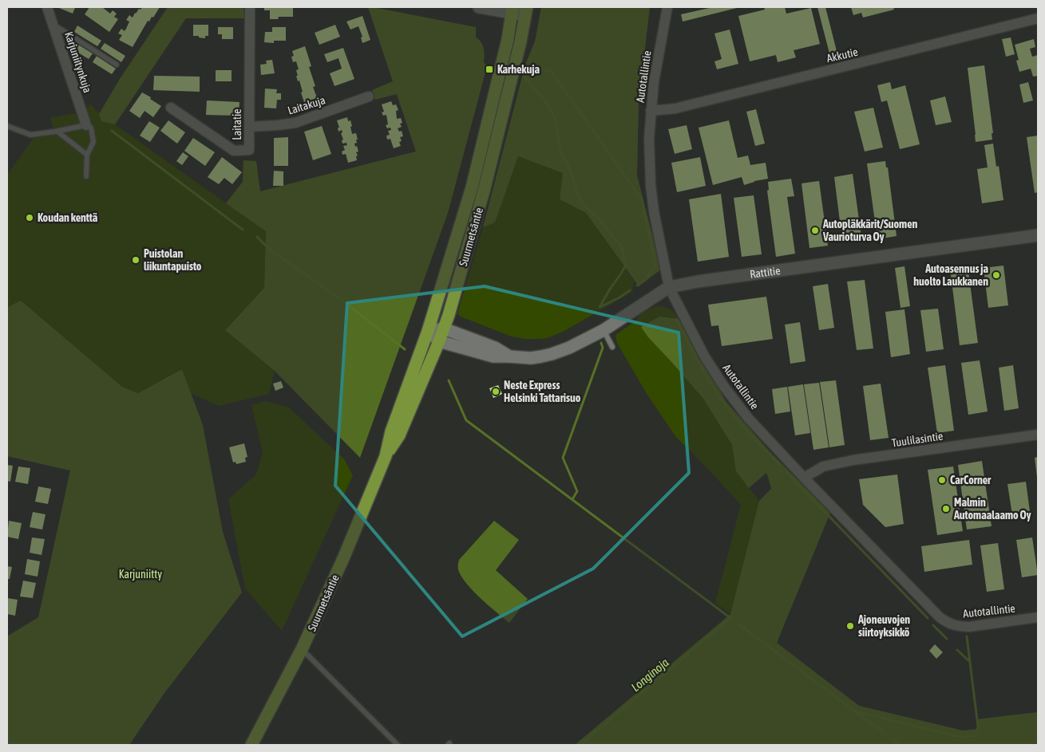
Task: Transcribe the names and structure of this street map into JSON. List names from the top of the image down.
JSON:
{
  "streets": {
    "main road": ["Suurmetsäntie"],
    "street": [
      "Akkutie",
      "Karjuniitynkuja",
      "Autotallintie",
      "Laitakuja",
      "Laitatie",
      "Rattitie",
      "Tuulilasintie"
    ]
  },
  "crossings": [
    ["Akkutie", "Autotallintie"],
    ["Autotallintie", "Rattitie"],
    ["Autotallintie", "Tuulilasintie"],
    ["Laitakuja", "Laitatie"],
    ["Suurmetsäntie", "Rattitie"]
  ],
  "water": ["Longinoja"],
  "parks": ["Karjuniitty"],
  "places": {
    "transit": ["Karhekuja"],
    "other": [
      "Koudan kenttä",
      "Autopläkkärit/Suomen Vaurioturva Oy",
      "Puistolan liikuntapuisto",
      "Autoasennus ja huolto Laukkanen",
      "Neste Express Helsinki Tattarisuo",
      "CarCorner",
      "Malmin Automaalaamo Oy",
      "Ajoneuvojen siirtoyksikkö"
    ]
  }
}
